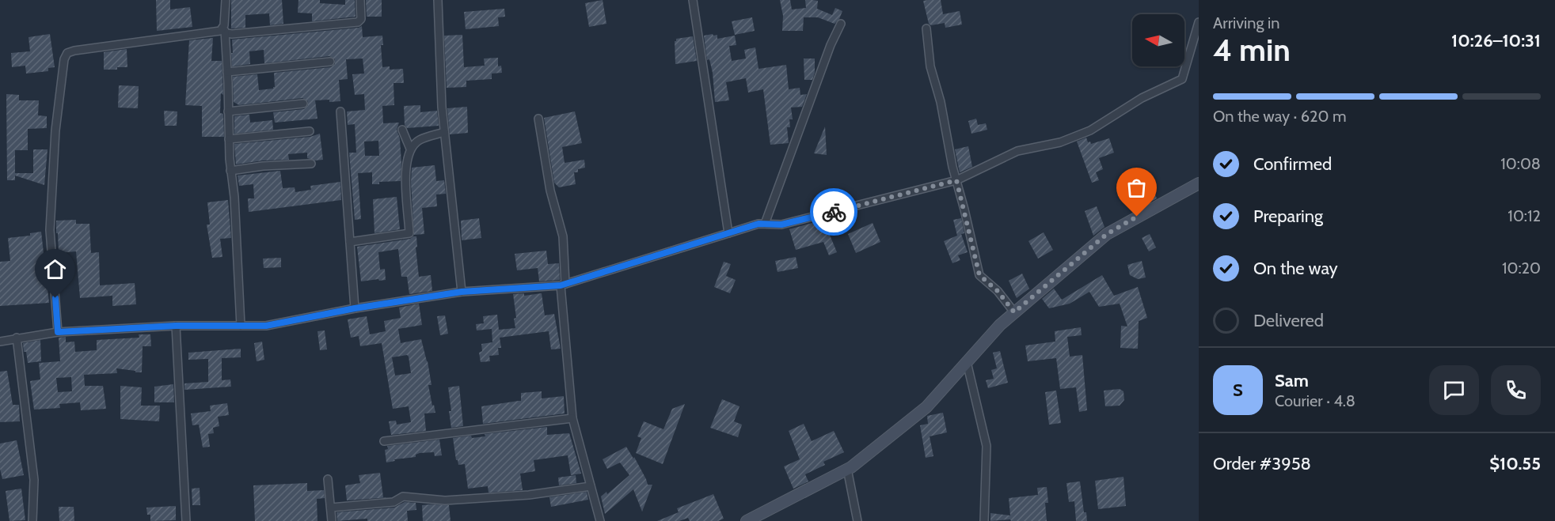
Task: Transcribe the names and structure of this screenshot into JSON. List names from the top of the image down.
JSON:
{
  "north": "left",
  "page": {
    "heading": ["4 min", "Arriving in", "10:26–10:31"],
    "panel": [
      "Sam",
      "Courier · 4.8",
      "Order #3958",
      "$10.55"
    ],
    "bar": "On the way · 620 m",
    "list": [
      ["Confirmed", "10:08"],
      ["Preparing", "10:12"],
      ["On the way", "10:20"],
      "Delivered"
    ],
    "round": "S"
  }
}
